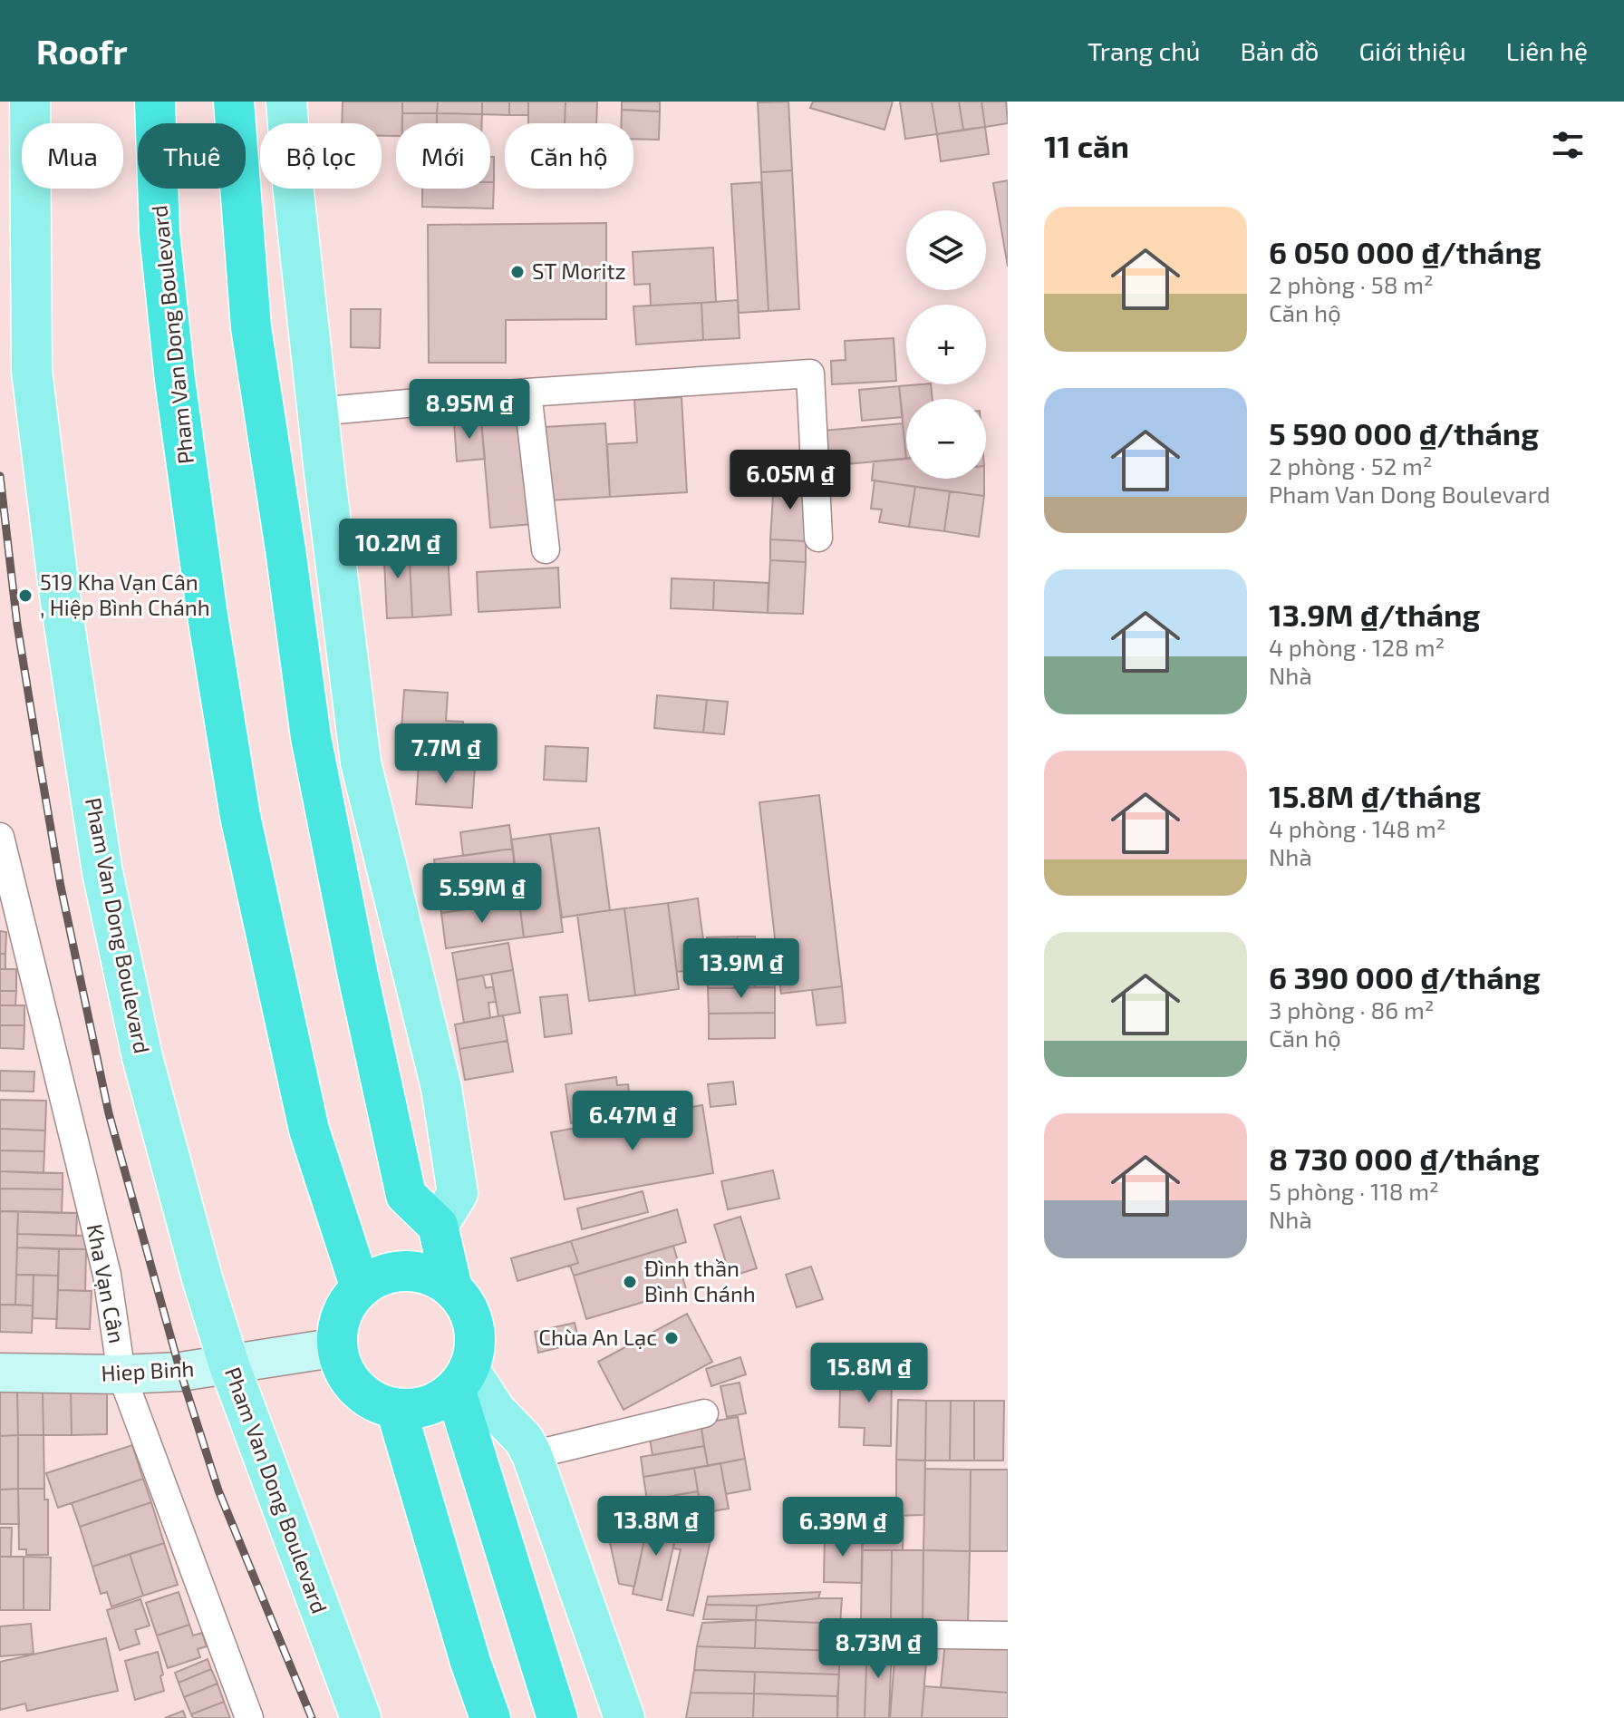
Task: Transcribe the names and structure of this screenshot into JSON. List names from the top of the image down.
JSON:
{
  "streets": {
    "highway": ["Pham Van Dong Boulevard"],
    "main road": ["Hiep Binh"],
    "street": ["Kha Vạn Cân"]
  },
  "crossings": [
    ["Pham Van Dong Boulevard", "Hiep Binh"],
    ["Kha Vạn Cân", "Hiep Binh"]
  ],
  "places": [
    "ST Moritz",
    "519 Kha Vạn Cân , Hiệp Bình Chánh",
    "Đình thần Bình Chánh",
    "Chùa An Lạc"
  ],
  "page": {
    "header": "Roofr",
    "nav": [
      "Trang chủ",
      "Bản đồ",
      "Giới thiệu",
      "Liên hệ"
    ],
    "heading": "11 căn",
    "chip": [
      "Mua",
      "Thuê",
      "Bộ lọc",
      "Mới",
      "Căn hộ"
    ],
    "list": [
      {
        "name": "6 050 000 ₫/tháng",
        "note": "2 phòng · 58 m² · Căn hộ"
      },
      {
        "name": "5 590 000 ₫/tháng",
        "note": "2 phòng · 52 m² · Pham Van Dong Boulevard"
      },
      {
        "name": "13.9M ₫/tháng",
        "note": "4 phòng · 128 m² · Nhà"
      },
      {
        "name": "15.8M ₫/tháng",
        "note": "4 phòng · 148 m² · Nhà"
      },
      {
        "name": "6 390 000 ₫/tháng",
        "note": "3 phòng · 86 m² · Căn hộ"
      },
      {
        "name": "8 730 000 ₫/tháng",
        "note": "5 phòng · 118 m² · Nhà"
      }
    ],
    "map_buttons": ["+", "−"],
    "price": [
      "8.95M ₫",
      "6.05M ₫",
      "10.2M ₫",
      "7.7M ₫",
      "5.59M ₫",
      "13.9M ₫",
      "6.47M ₫",
      "15.8M ₫",
      "13.8M ₫",
      "6.39M ₫",
      "8.73M ₫"
    ]
  }
}
